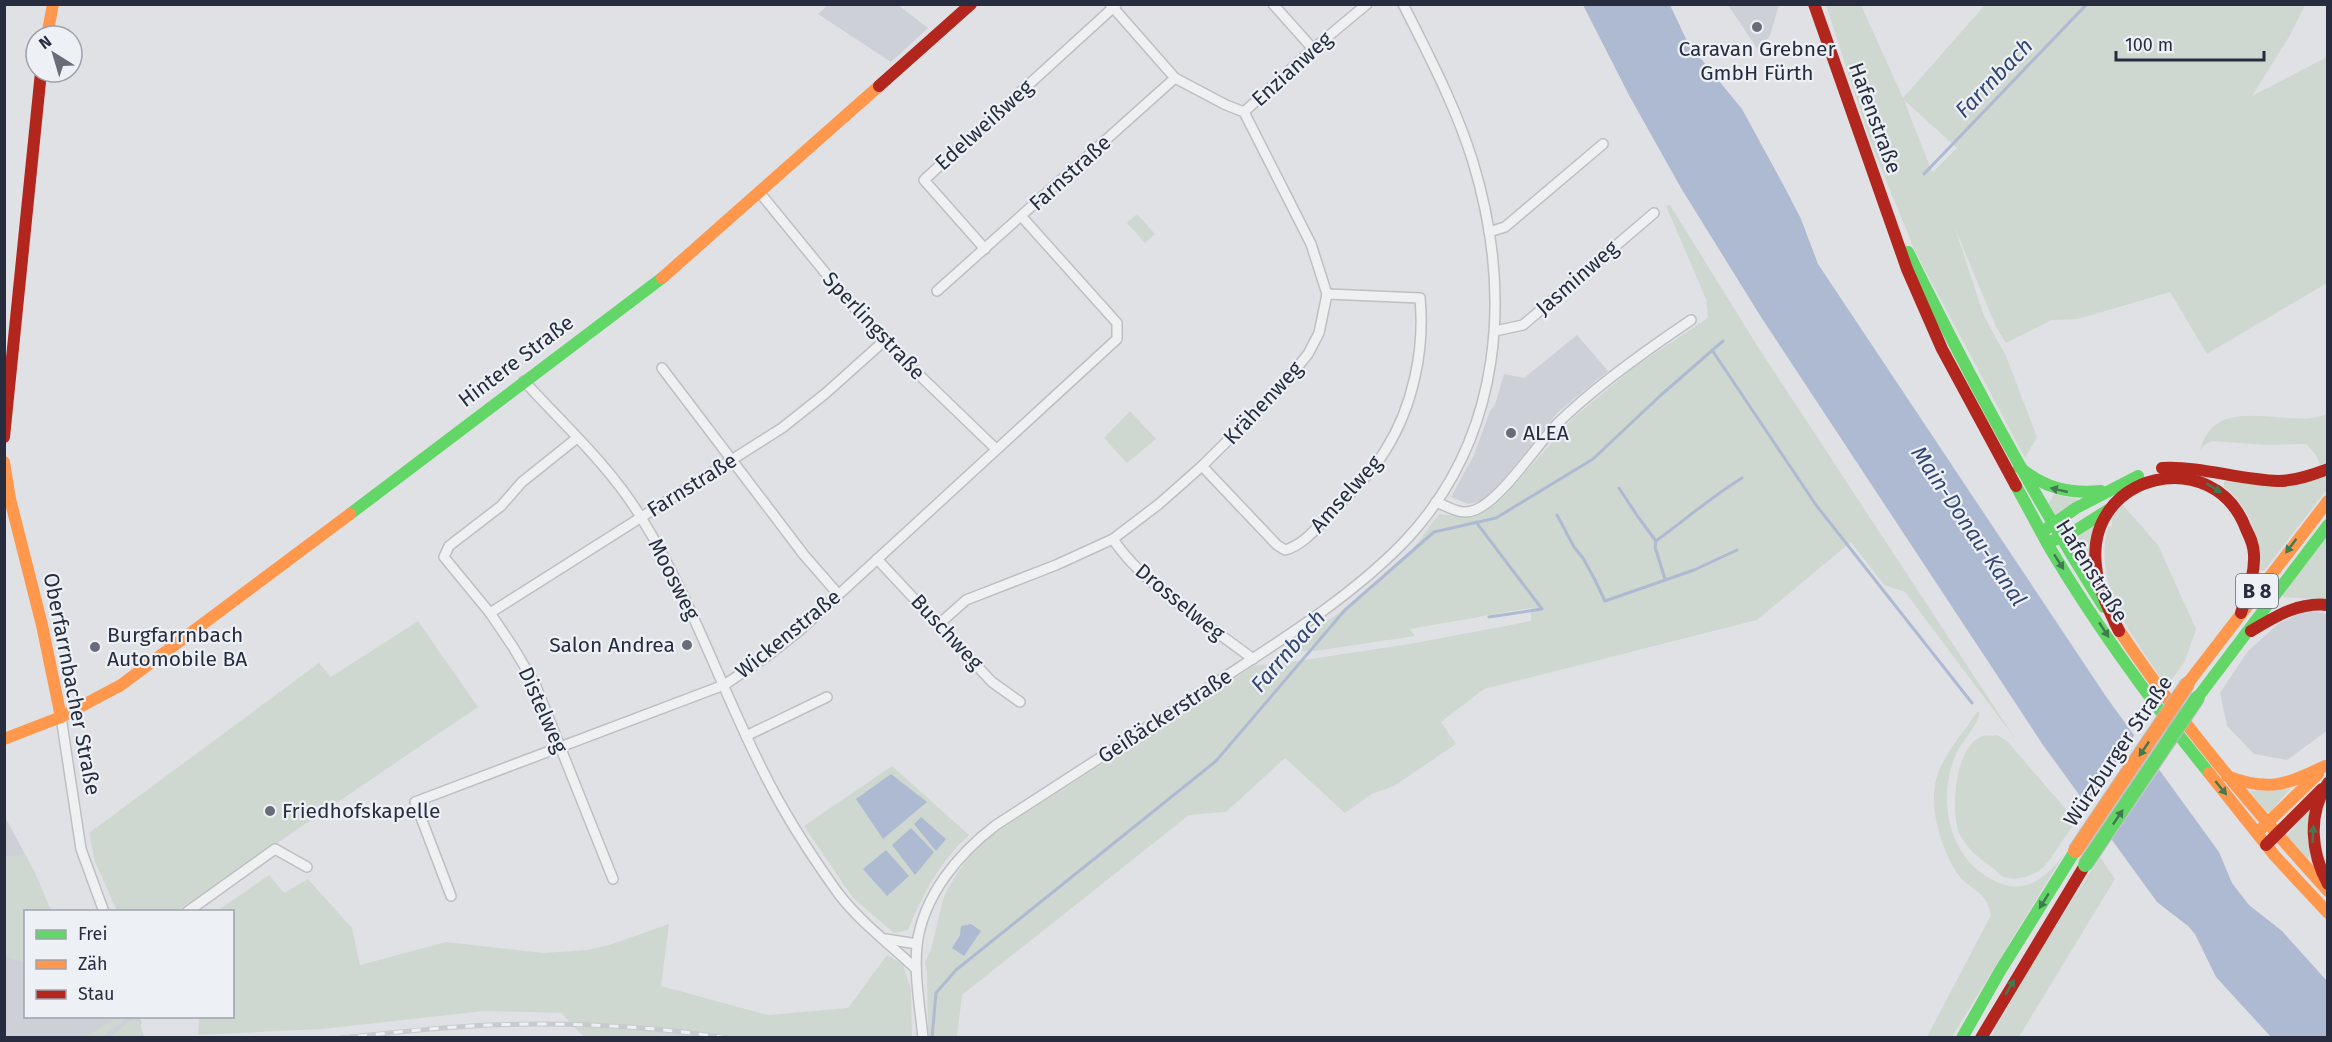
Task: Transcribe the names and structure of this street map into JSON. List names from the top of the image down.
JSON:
{
  "streets": {
    "main road": [
      "Hafenstraße",
      "Hintere Straße",
      "B 8",
      "Oberfarrnbacher Straße",
      "Würzburger Straße"
    ],
    "street": [
      "Enzianweg",
      "Edelweißweg",
      "Farnstraße",
      "Jasminweg",
      "Sperlingstraße",
      "Krähenweg",
      "Amselweg",
      "Moosweg",
      "Drosselweg",
      "Buschweg",
      "Wickenstraße",
      "Distelweg",
      "Geißäckerstraße"
    ]
  },
  "crossings": [
    ["Edelweißweg", "Farnstraße"],
    ["Farnstraße", "Sperlingstraße"],
    ["Farnstraße", "Moosweg"],
    ["Farnstraße", "Wickenstraße"],
    ["Farnstraße", "Distelweg"],
    ["Jasminweg", "Geißäckerstraße"],
    ["Sperlingstraße", "Hintere Straße"],
    ["Sperlingstraße", "Wickenstraße"],
    ["Hintere Straße", "Moosweg"],
    ["Hintere Straße", "Oberfarrnbacher Straße"],
    ["Krähenweg", "Amselweg"],
    ["Krähenweg", "Drosselweg"],
    ["Krähenweg", "Buschweg"],
    ["Moosweg", "Wickenstraße"],
    ["Moosweg", "Distelweg"],
    ["Moosweg", "Geißäckerstraße"],
    ["Drosselweg", "Geißäckerstraße"],
    ["Buschweg", "Wickenstraße"],
    ["Wickenstraße", "Distelweg"]
  ],
  "water": ["Farrnbach", "Main-Donau-Kanal"],
  "places": [
    "Caravan Grebner GmbH Fürth",
    "ALEA",
    "Salon Andrea",
    "Burgfarrnbach Automobile BA",
    "Friedhofskapelle"
  ],
  "legend": ["Frei", "Zäh", "Stau"],
  "scale_bar": "100 m",
  "north": "top left"
}
